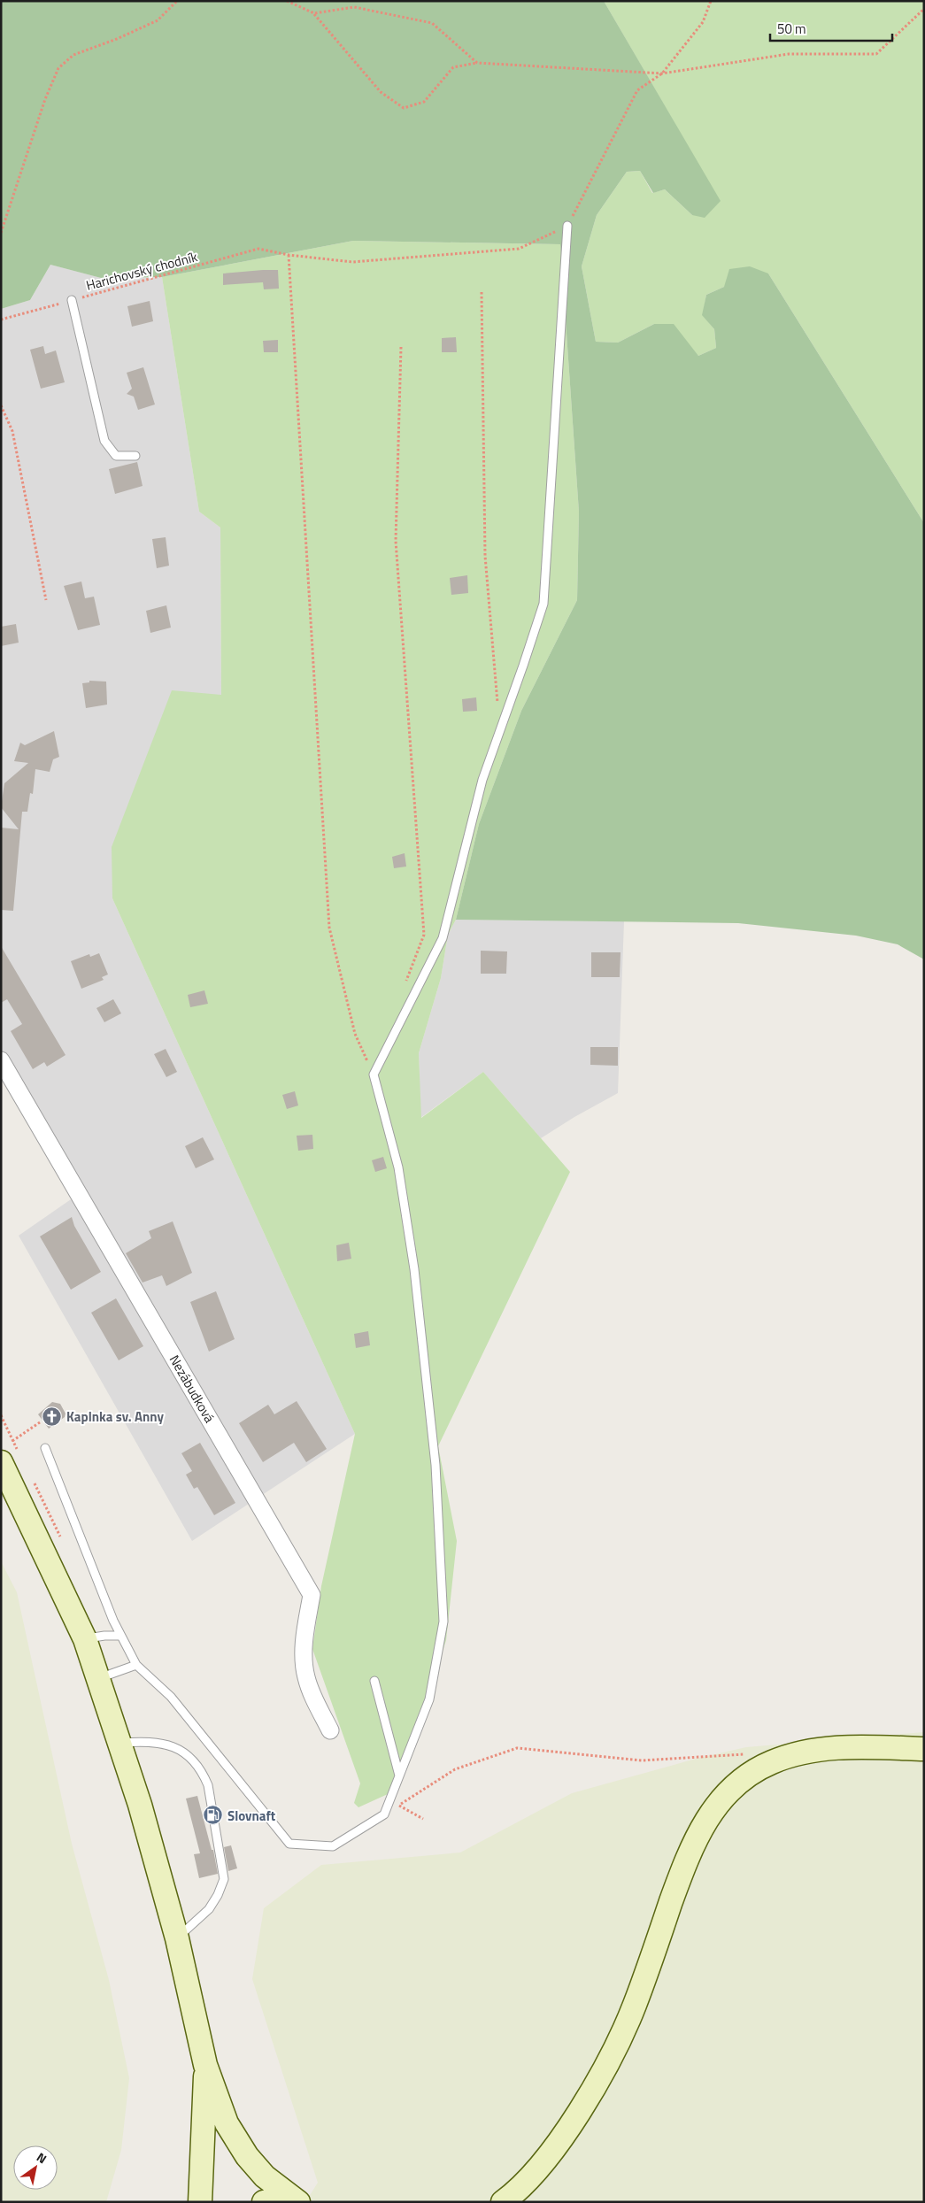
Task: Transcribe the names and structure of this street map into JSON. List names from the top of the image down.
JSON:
{
  "streets": {
    "street": ["Nezábudková"],
    "path": ["Harichovský chodník"]
  },
  "places": {
    "church": ["Kaplnka sv. Anny"],
    "fuel station": ["Slovnaft"]
  },
  "scale_bar": "50 m",
  "north": "top right"
}
